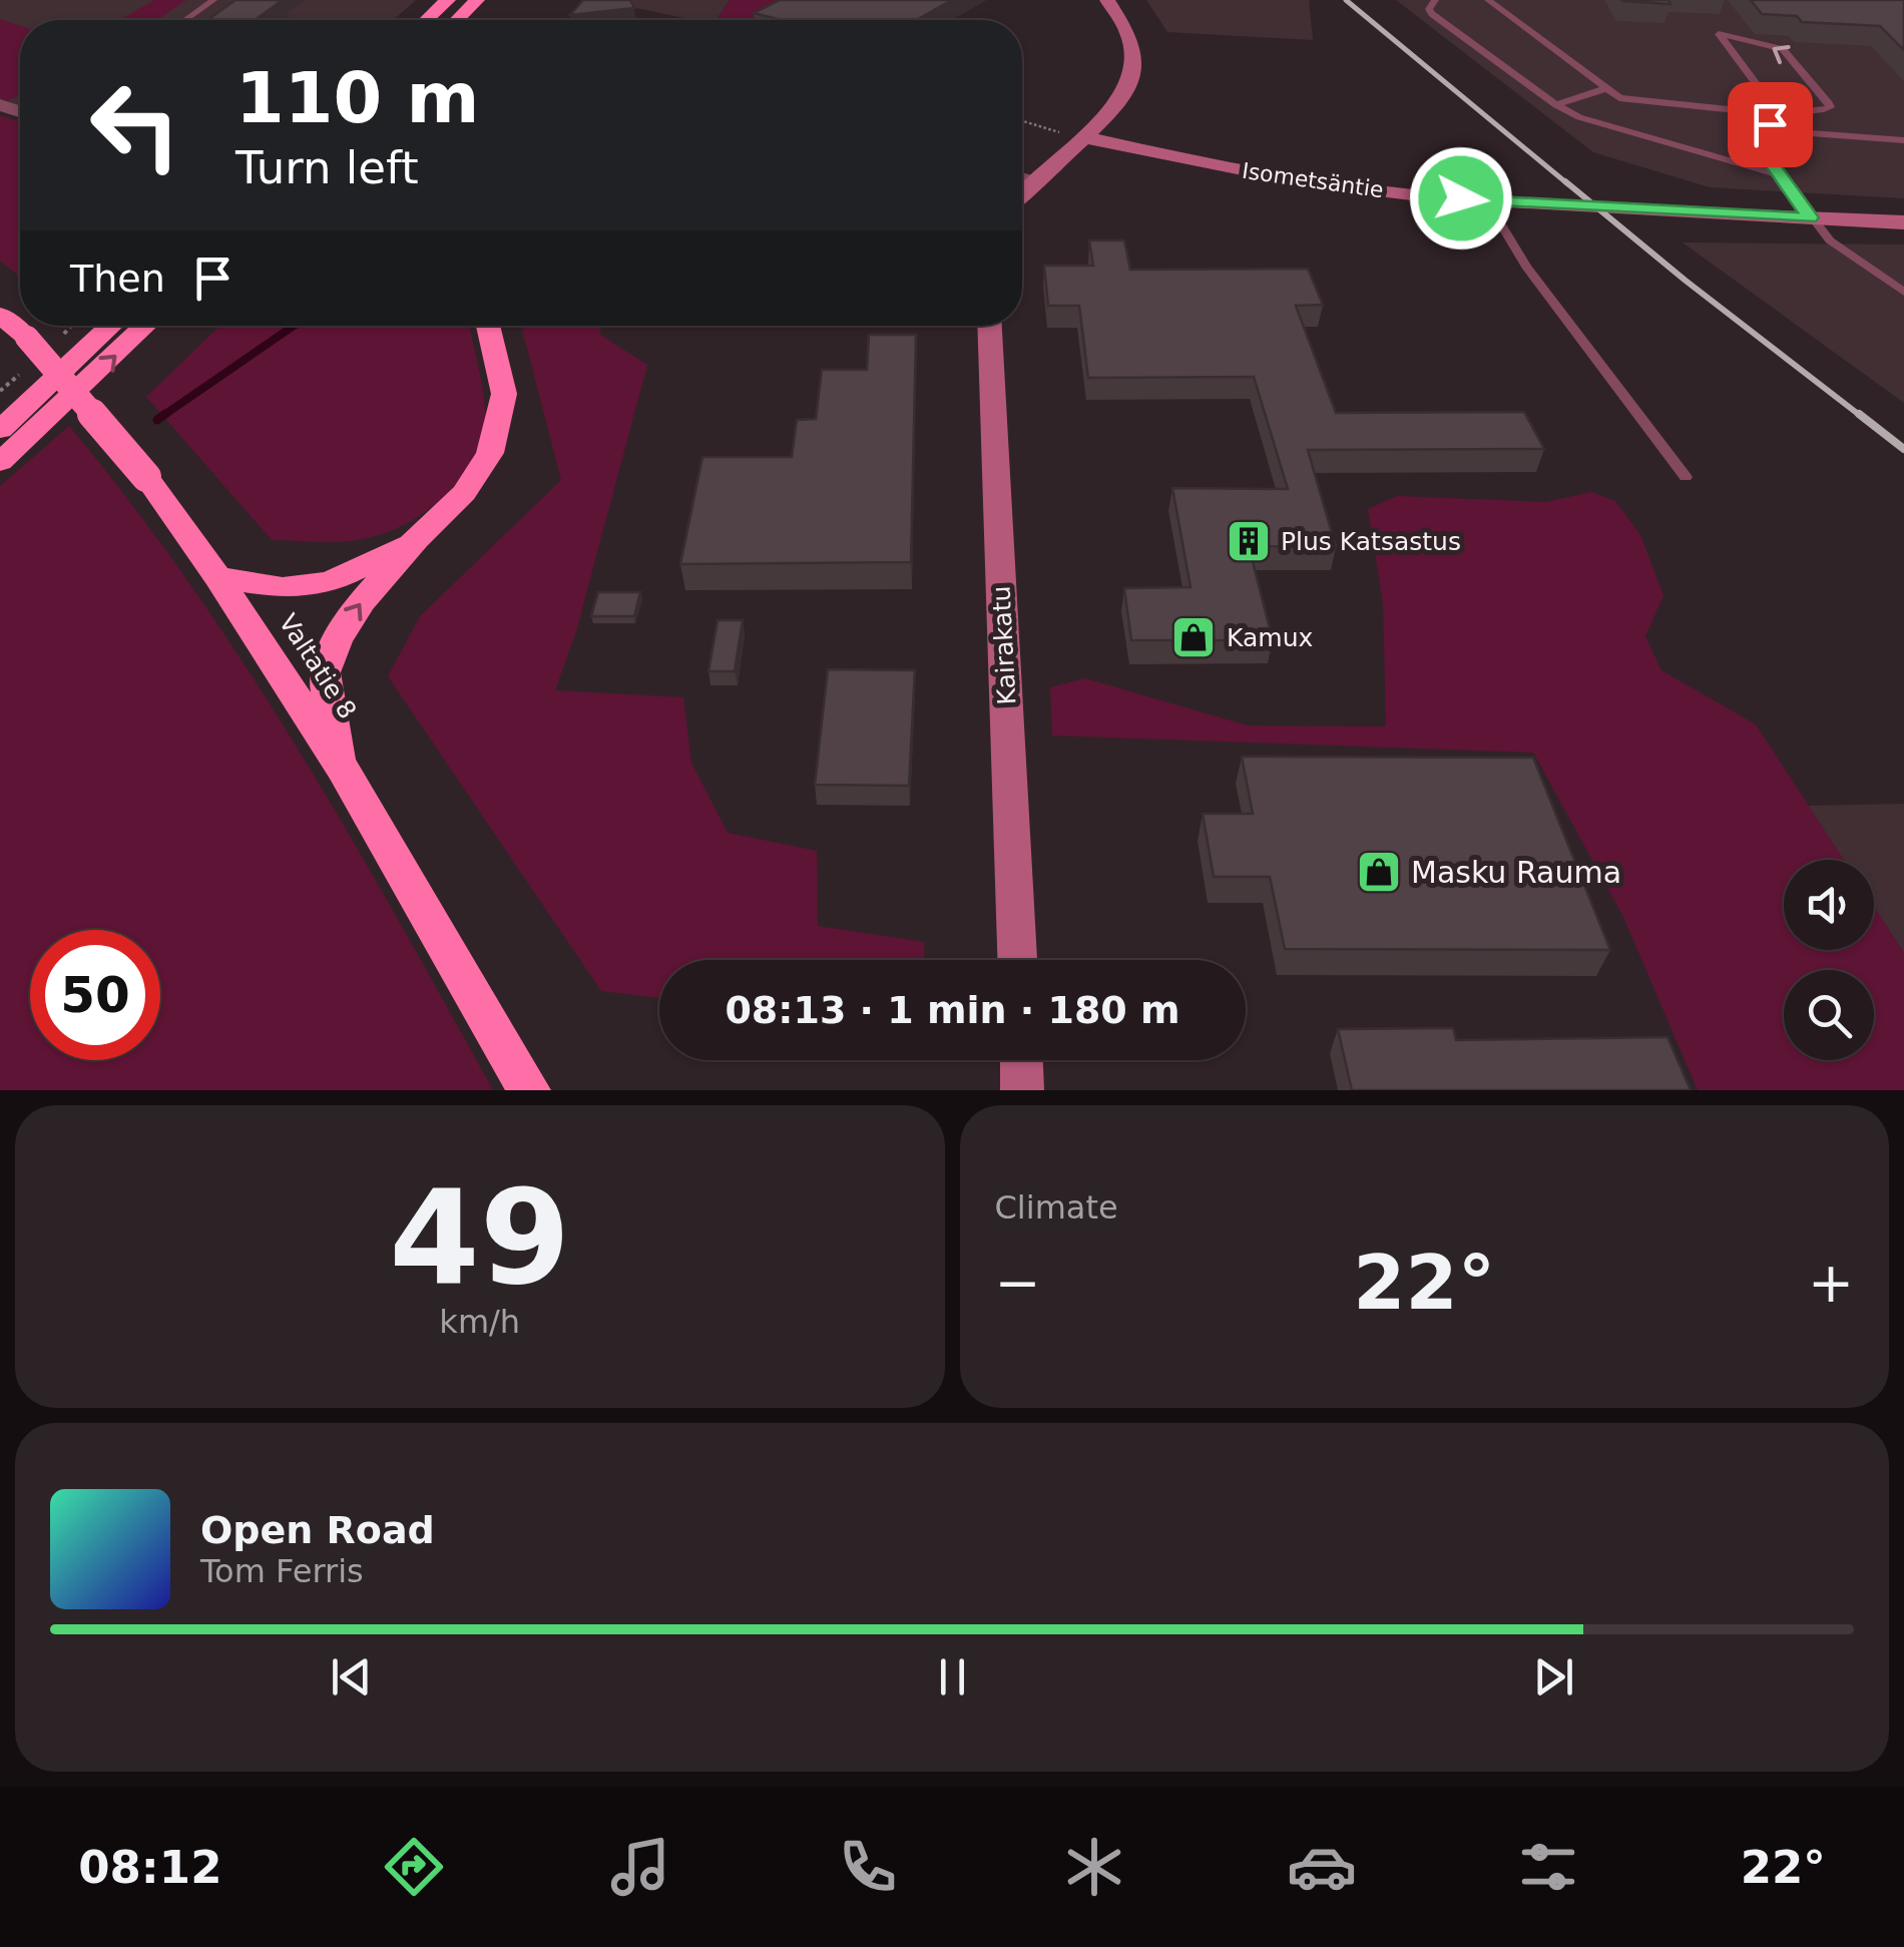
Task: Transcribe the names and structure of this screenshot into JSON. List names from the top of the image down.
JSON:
{
  "streets": {
    "highway": ["Valtatie 8"],
    "main road": ["Isometsäntie", "Kairakatu"]
  },
  "places": {
    "building": ["Plus Katsastus"],
    "shop": ["Kamux", "Masku Rauma"]
  },
  "page": {
    "turn": ["110 m", "Turn left"],
    "then": "Then",
    "limit": "50",
    "trip": "08:13 · 1 min · 180 m",
    "tile": [
      ["49", "km/h"],
      "Climate"
    ],
    "heat": ["−", "22°", "+"],
    "song": ["Open Road", "Tom Ferris"],
    "tabs": ["08:12", "22°"]
  }
}
